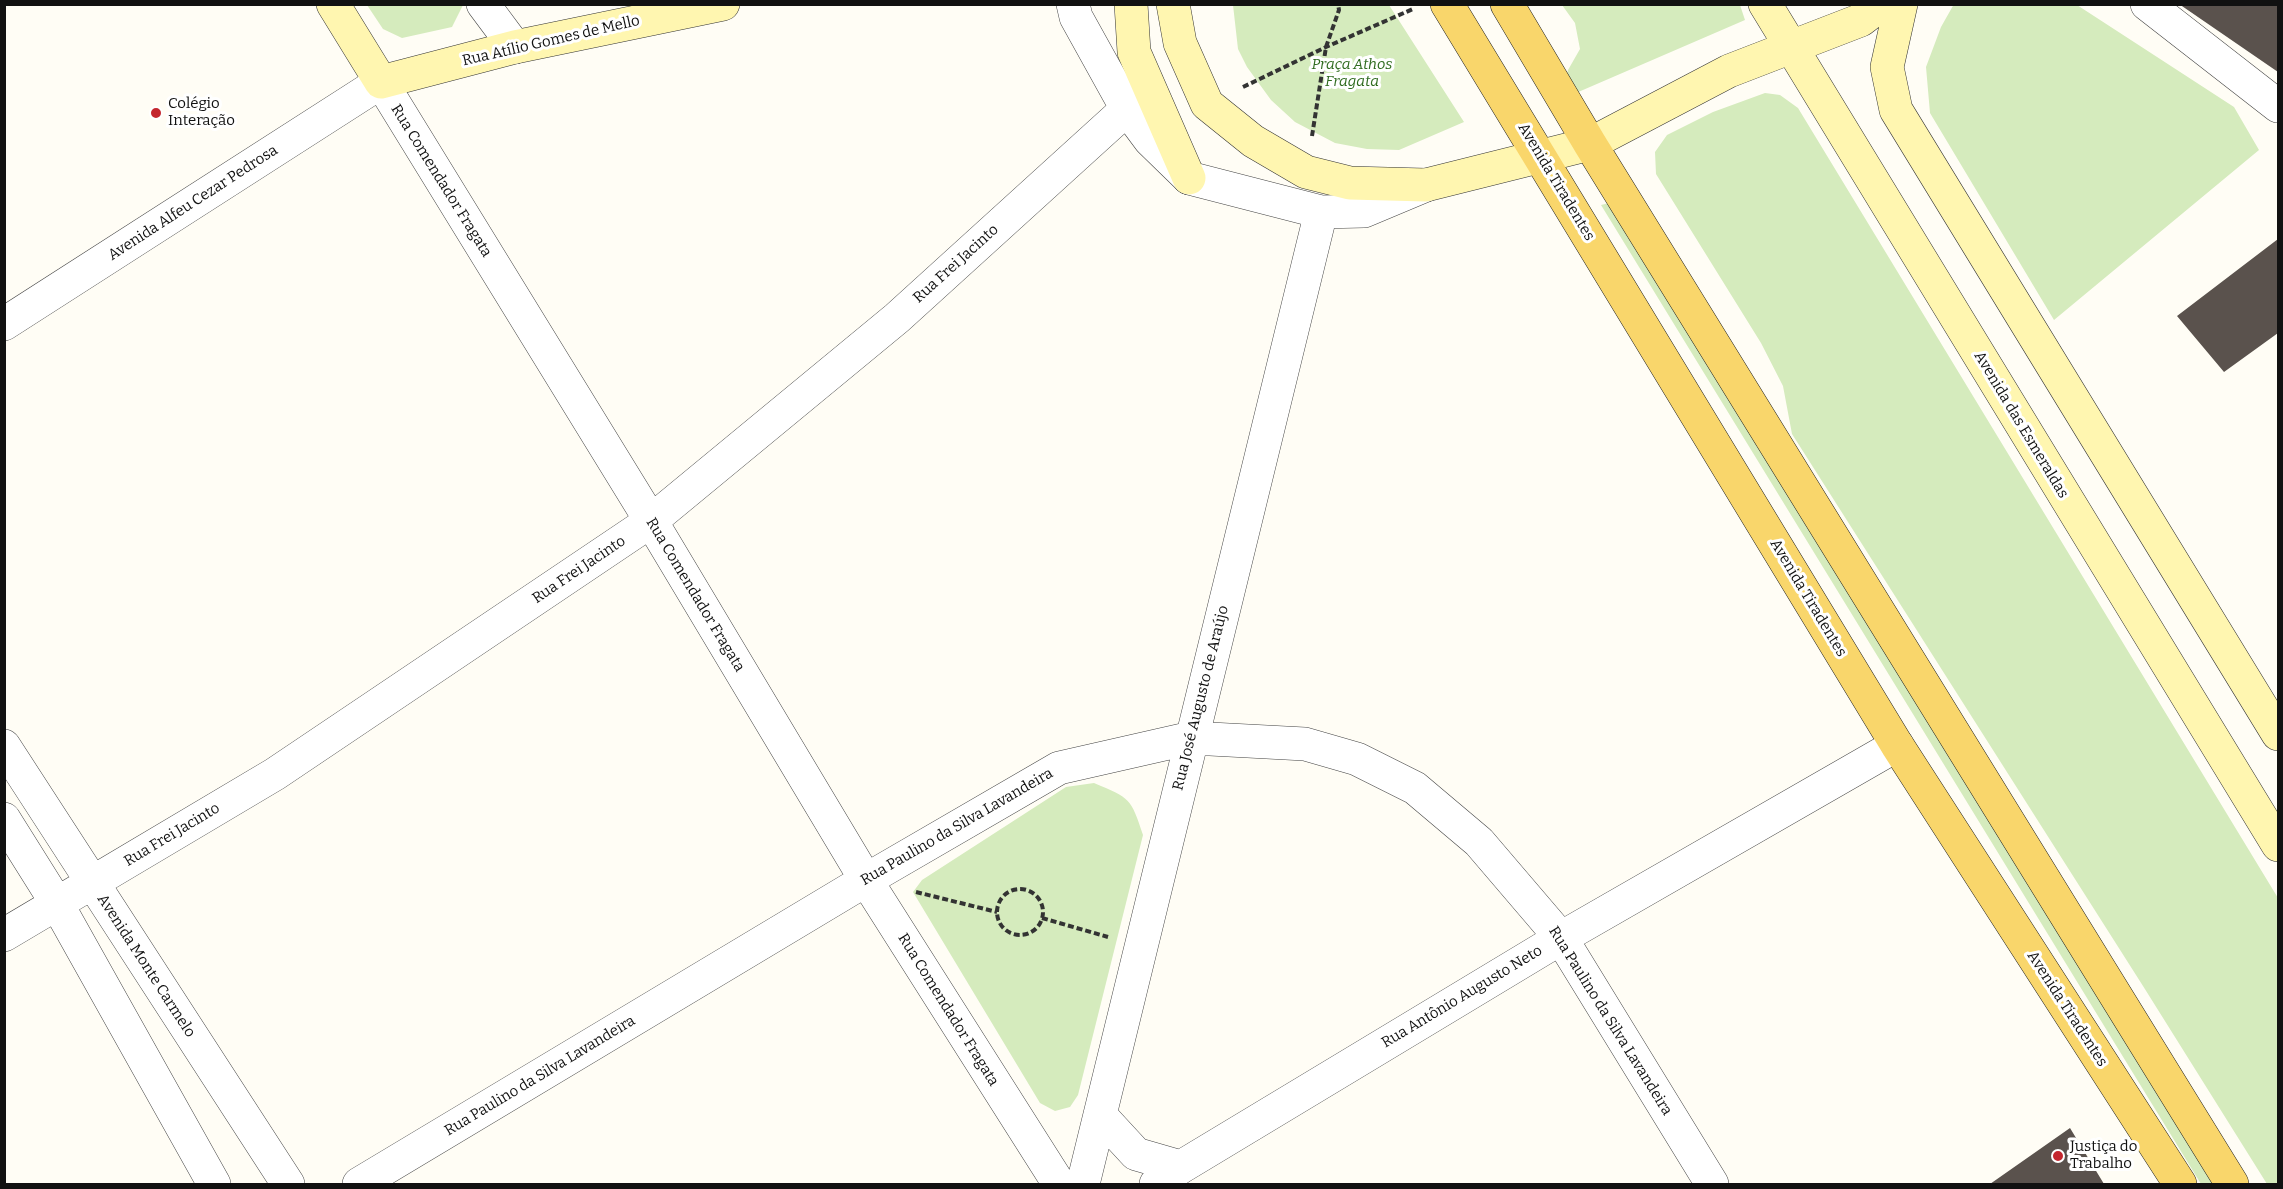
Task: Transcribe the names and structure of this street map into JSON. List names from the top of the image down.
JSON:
{
  "streets": {
    "main road": [
      "Rua Atílio Gomes de Mello",
      "Rua Comendador Fragata",
      "Avenida Tiradentes",
      "Avenida das Esmeraldas"
    ],
    "street": [
      "Avenida Alfeu Cezar Pedrosa",
      "Rua Frei Jacinto",
      "Rua José Augusto de Araújo",
      "Rua Paulino da Silva Lavandeira",
      "Avenida Monte Carmelo",
      "Rua Antônio Augusto Neto"
    ]
  },
  "crossings": [
    ["Rua Atílio Gomes de Mello", "Rua Comendador Fragata"],
    ["Rua Atílio Gomes de Mello", "Avenida Alfeu Cezar Pedrosa"],
    ["Rua Comendador Fragata", "Avenida Alfeu Cezar Pedrosa"],
    ["Rua Comendador Fragata", "Rua Frei Jacinto"],
    ["Rua Comendador Fragata", "Rua Paulino da Silva Lavandeira"],
    ["Avenida Tiradentes", "Rua Antônio Augusto Neto"],
    ["Rua Frei Jacinto", "Avenida Monte Carmelo"],
    ["Rua José Augusto de Araújo", "Rua Paulino da Silva Lavandeira"],
    ["Rua Paulino da Silva Lavandeira", "Rua Antônio Augusto Neto"]
  ],
  "parks": ["Praça Athos Fragata"],
  "places": ["Colégio Interação", "Justiça do Trabalho"]
}
